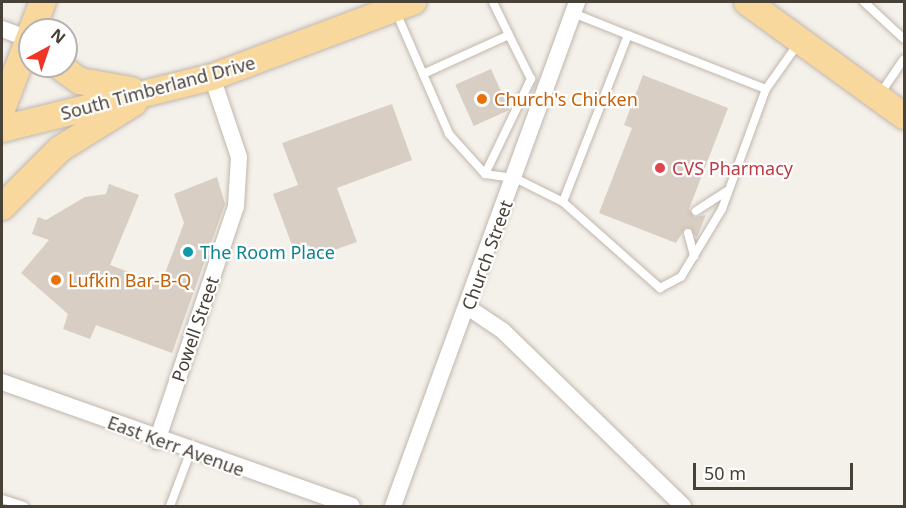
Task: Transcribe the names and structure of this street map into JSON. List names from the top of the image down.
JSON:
{
  "streets": {
    "main road": ["South Timberland Drive"],
    "street": ["Church Street", "Powell Street", "East Kerr Avenue"]
  },
  "crossings": [
    ["South Timberland Drive", "Powell Street"],
    ["Powell Street", "East Kerr Avenue"]
  ],
  "places": [
    "Church's Chicken",
    "CVS Pharmacy",
    "The Room Place",
    "Lufkin Bar-B-Q"
  ],
  "scale_bar": "50 m",
  "north": "top right"
}
